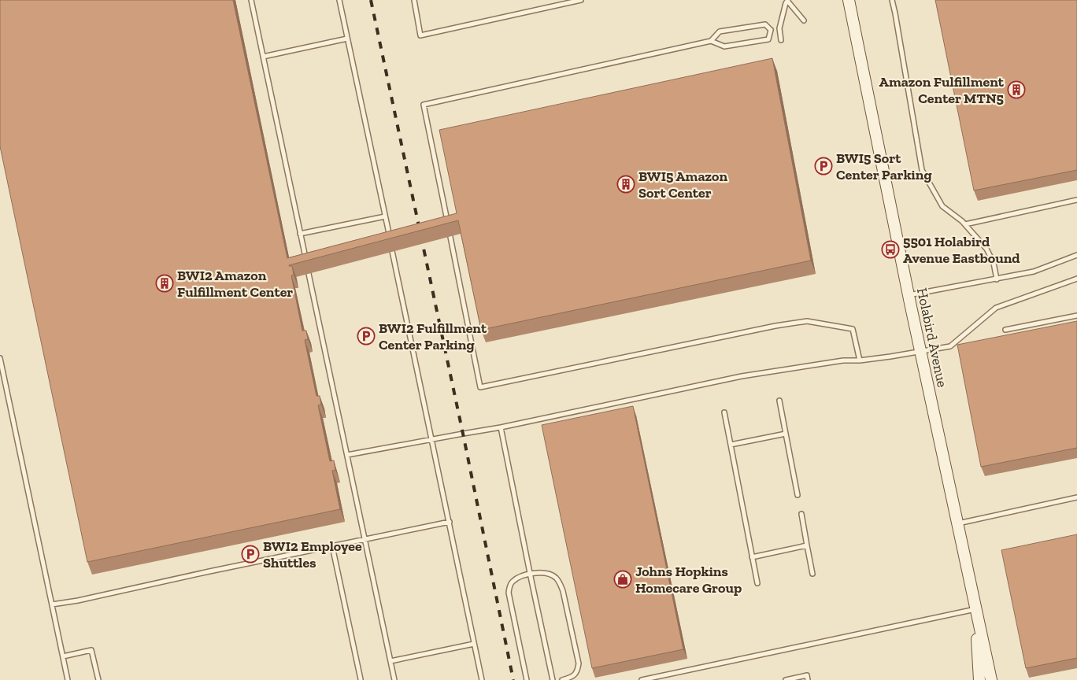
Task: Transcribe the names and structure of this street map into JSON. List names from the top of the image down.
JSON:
{
  "streets": {
    "main road": ["Holabird Avenue"]
  },
  "places": {
    "building": ["Amazon Fulfillment Center MTN5", "BWI5 Amazon Sort Center", "BWI2 Amazon Fulfillment Center"],
    "parking": ["BWI5 Sort Center Parking", "BWI2 Fulfillment Center Parking", "BWI2 Employee Shuttles"],
    "bus stop": ["5501 Holabird Avenue Eastbound"],
    "shop": ["Johns Hopkins Homecare Group"]
  }
}
